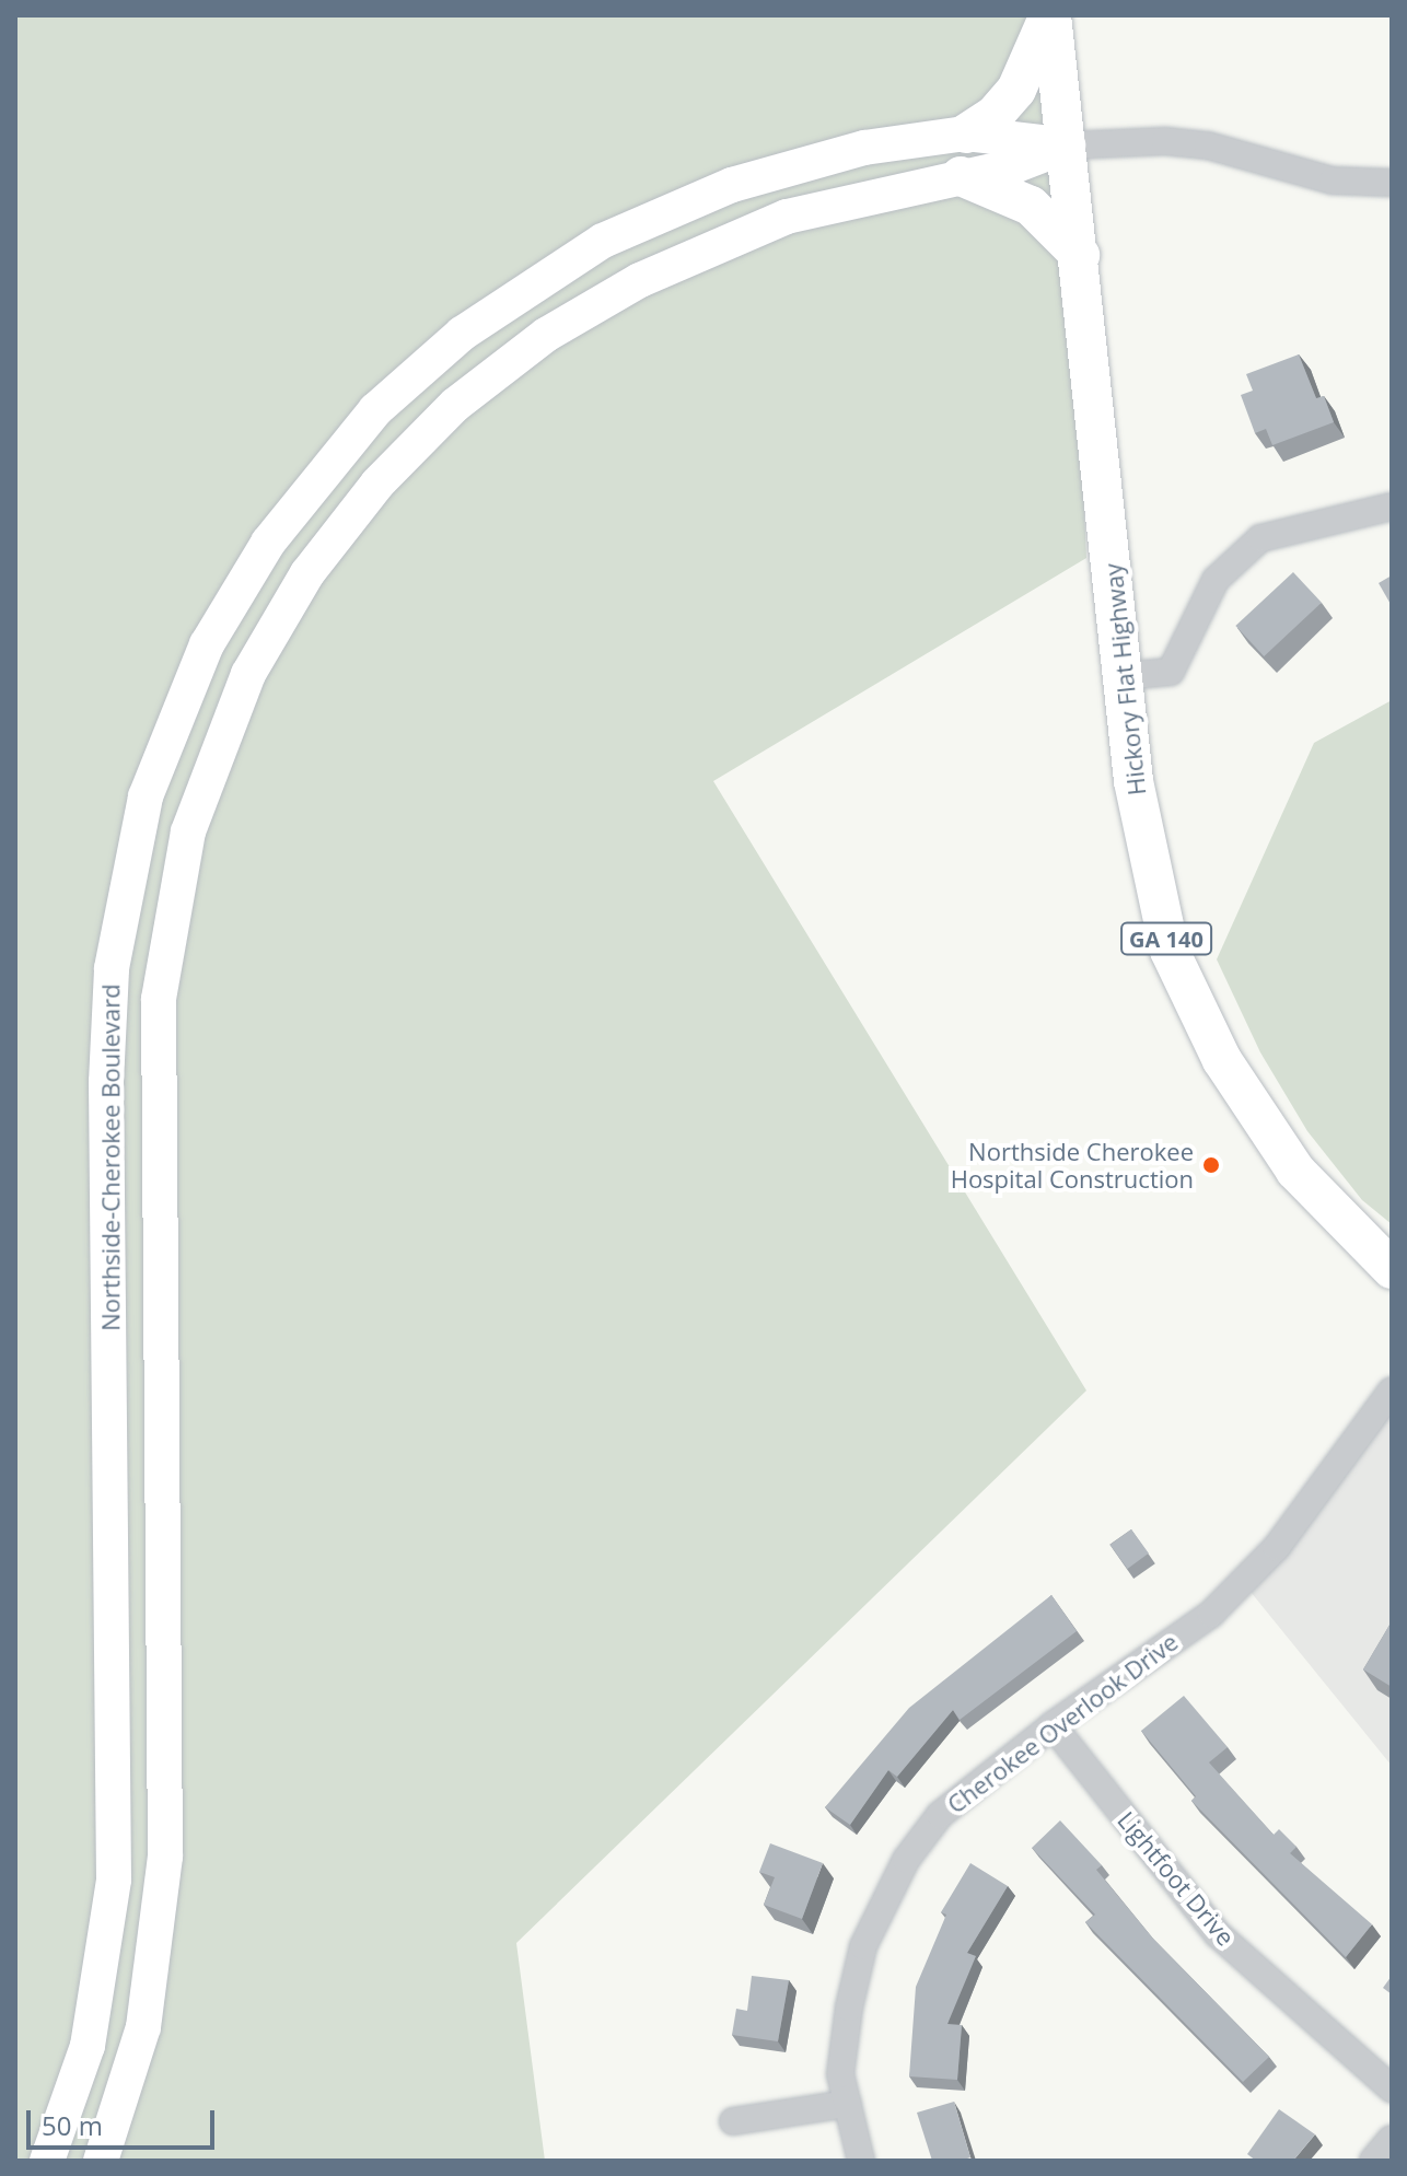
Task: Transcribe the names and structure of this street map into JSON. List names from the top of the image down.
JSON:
{
  "streets": {
    "main road": ["Hickory Flat Highway", "GA 140"],
    "street": ["Northside-Cherokee Boulevard", "Cherokee Overlook Drive", "Lightfoot Drive"]
  },
  "crossings": [
    ["Hickory Flat Highway", "Northside-Cherokee Boulevard"],
    ["Cherokee Overlook Drive", "Lightfoot Drive"]
  ],
  "places": ["Northside Cherokee Hospital Construction"],
  "scale_bar": "50 m"
}
